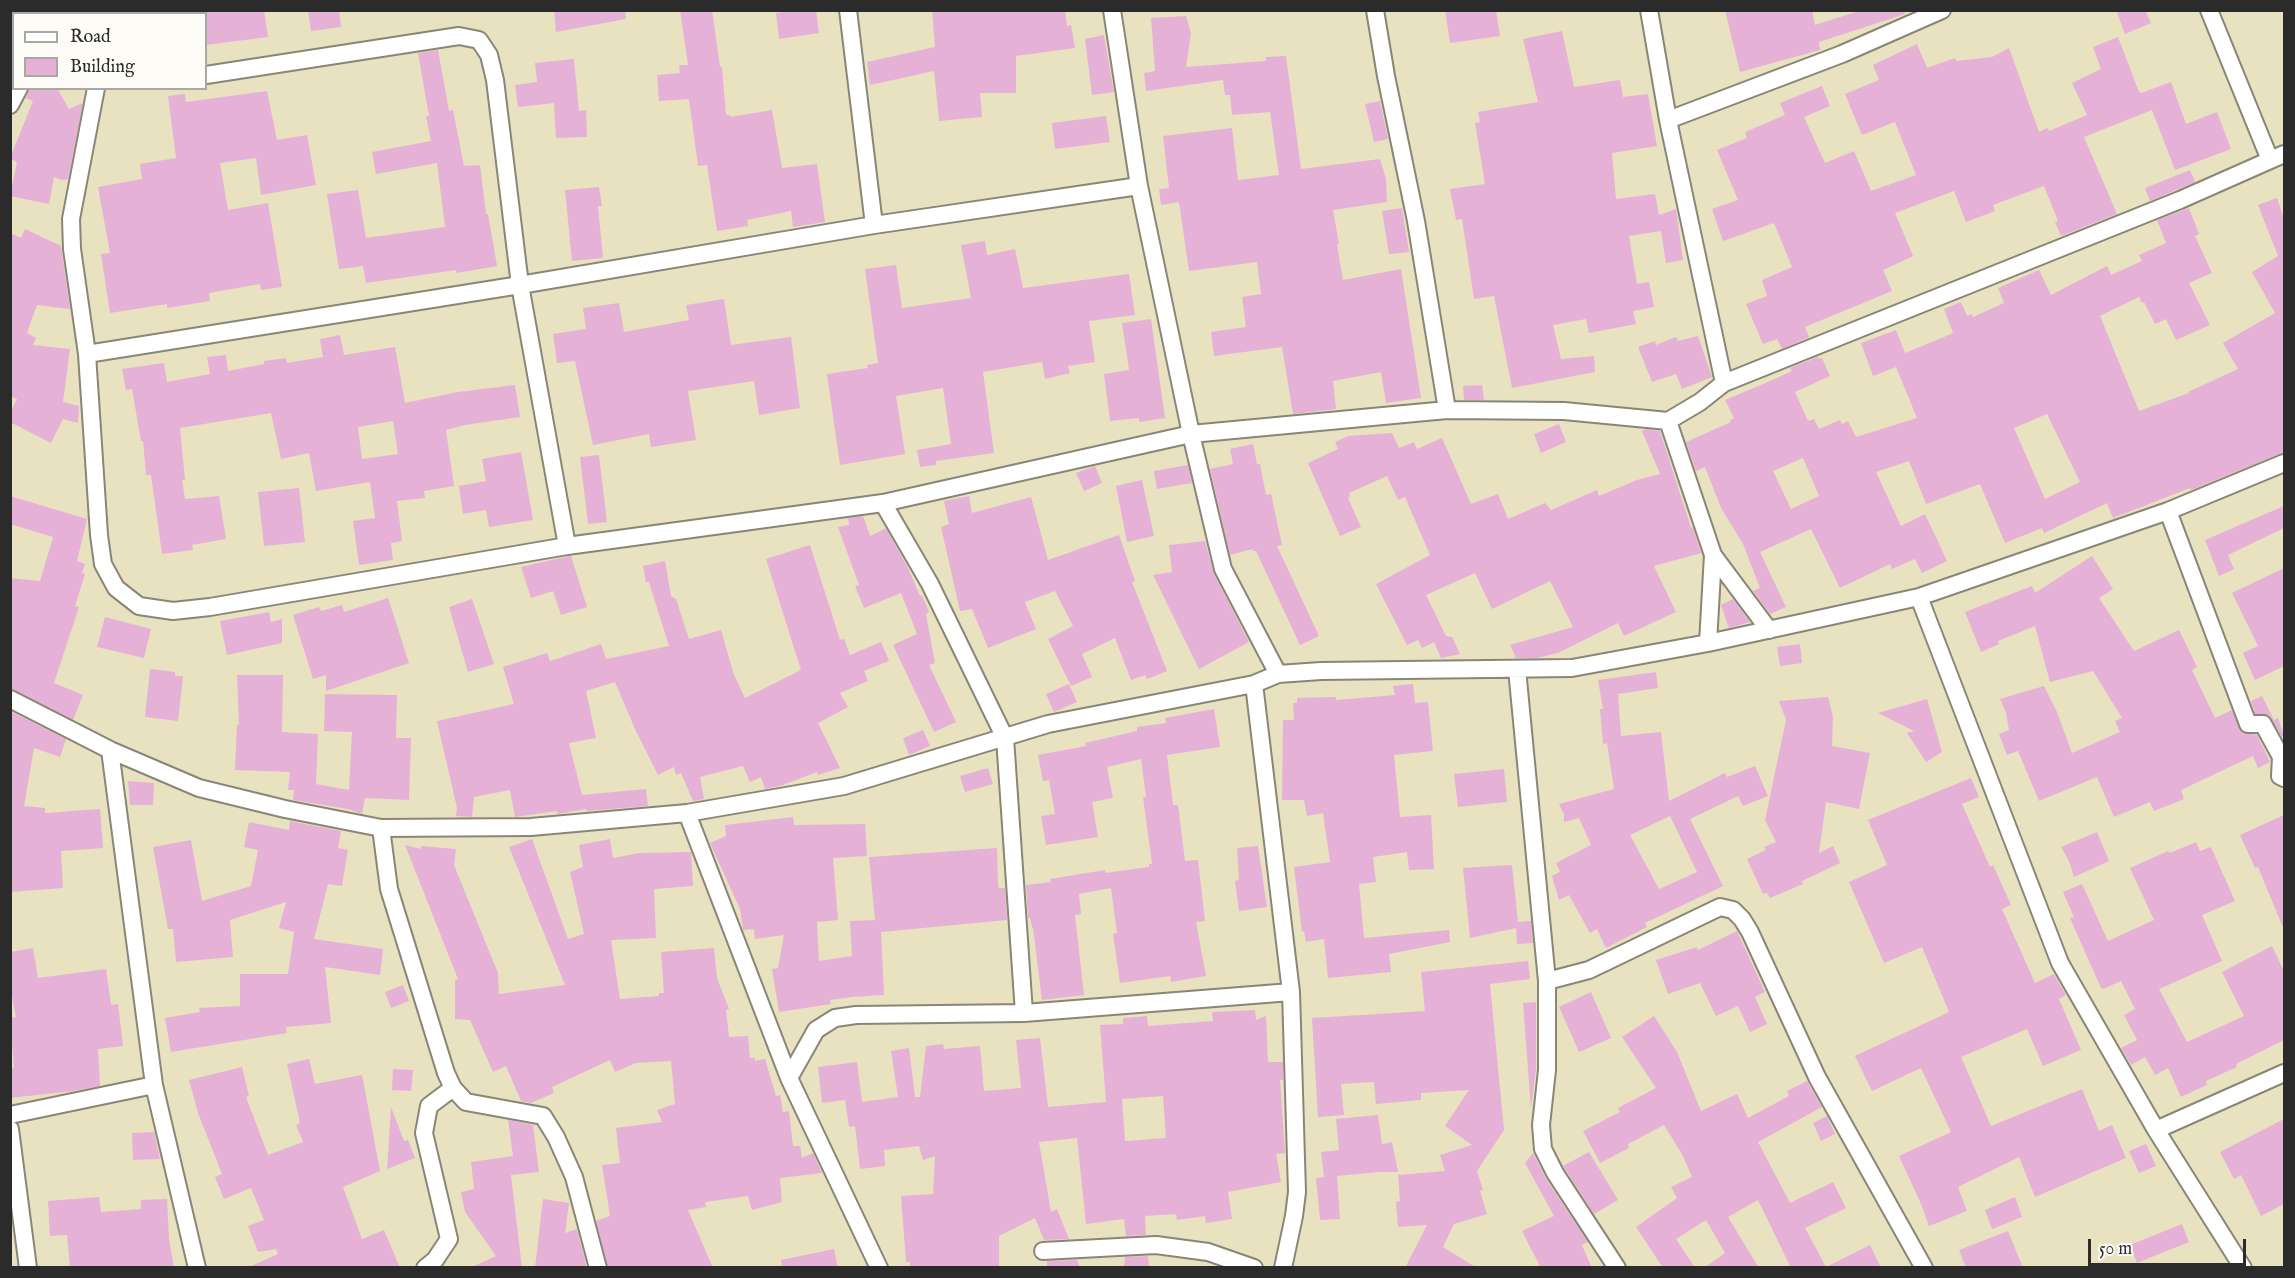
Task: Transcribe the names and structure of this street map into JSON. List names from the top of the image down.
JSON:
{
  "legend": ["Road", "Building"],
  "scale_bar": "50 m"
}
